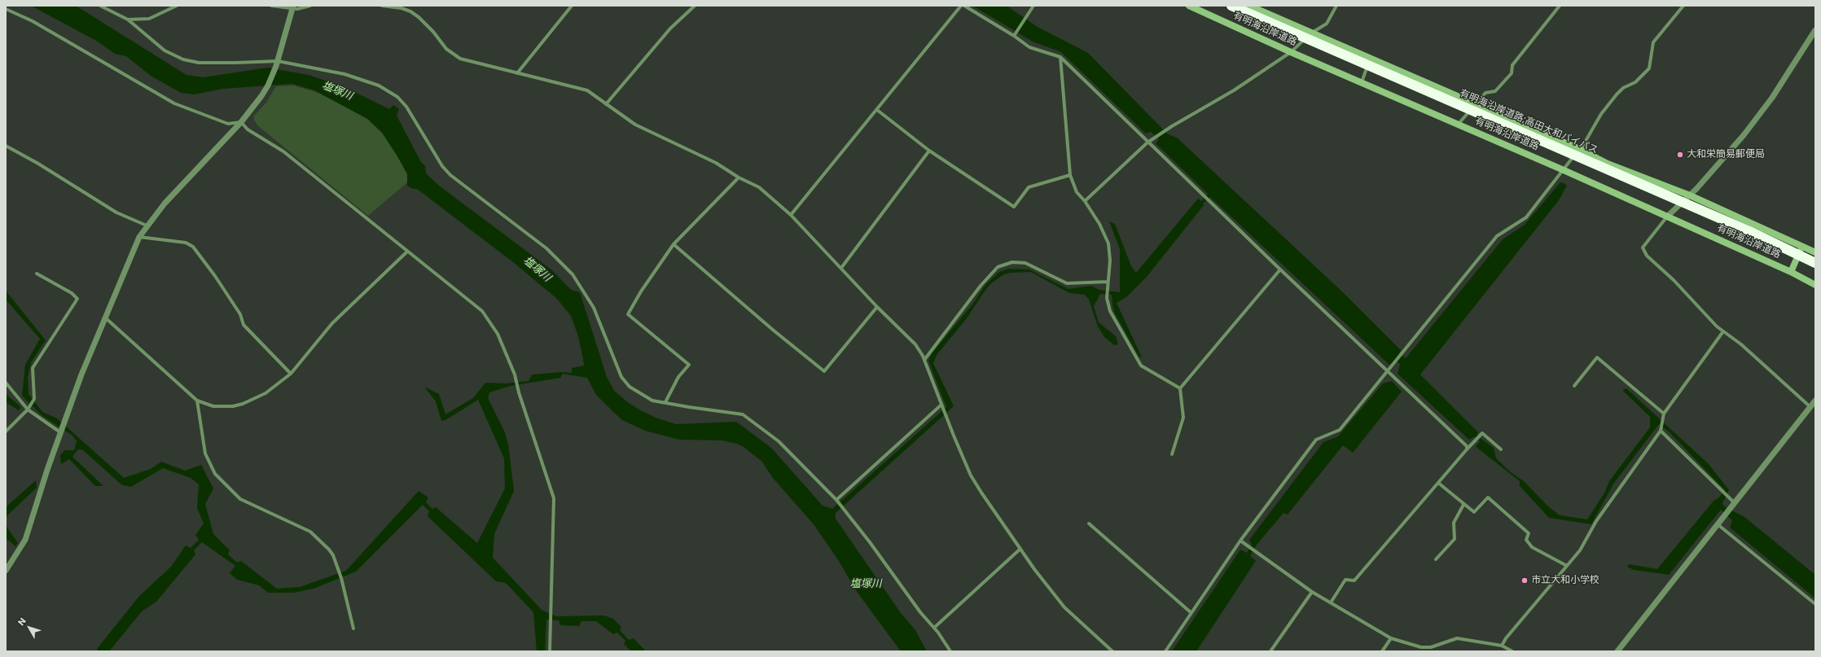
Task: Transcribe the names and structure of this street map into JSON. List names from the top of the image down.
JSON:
{
  "streets": {
    "highway": ["有明海沿岸道路;高田大和バイパス"],
    "main road": ["有明海沿岸道路"]
  },
  "water": ["塩塚川"],
  "places": ["大和栄簡易郵便局", "市立大和小学校"],
  "north": "top left"
}
